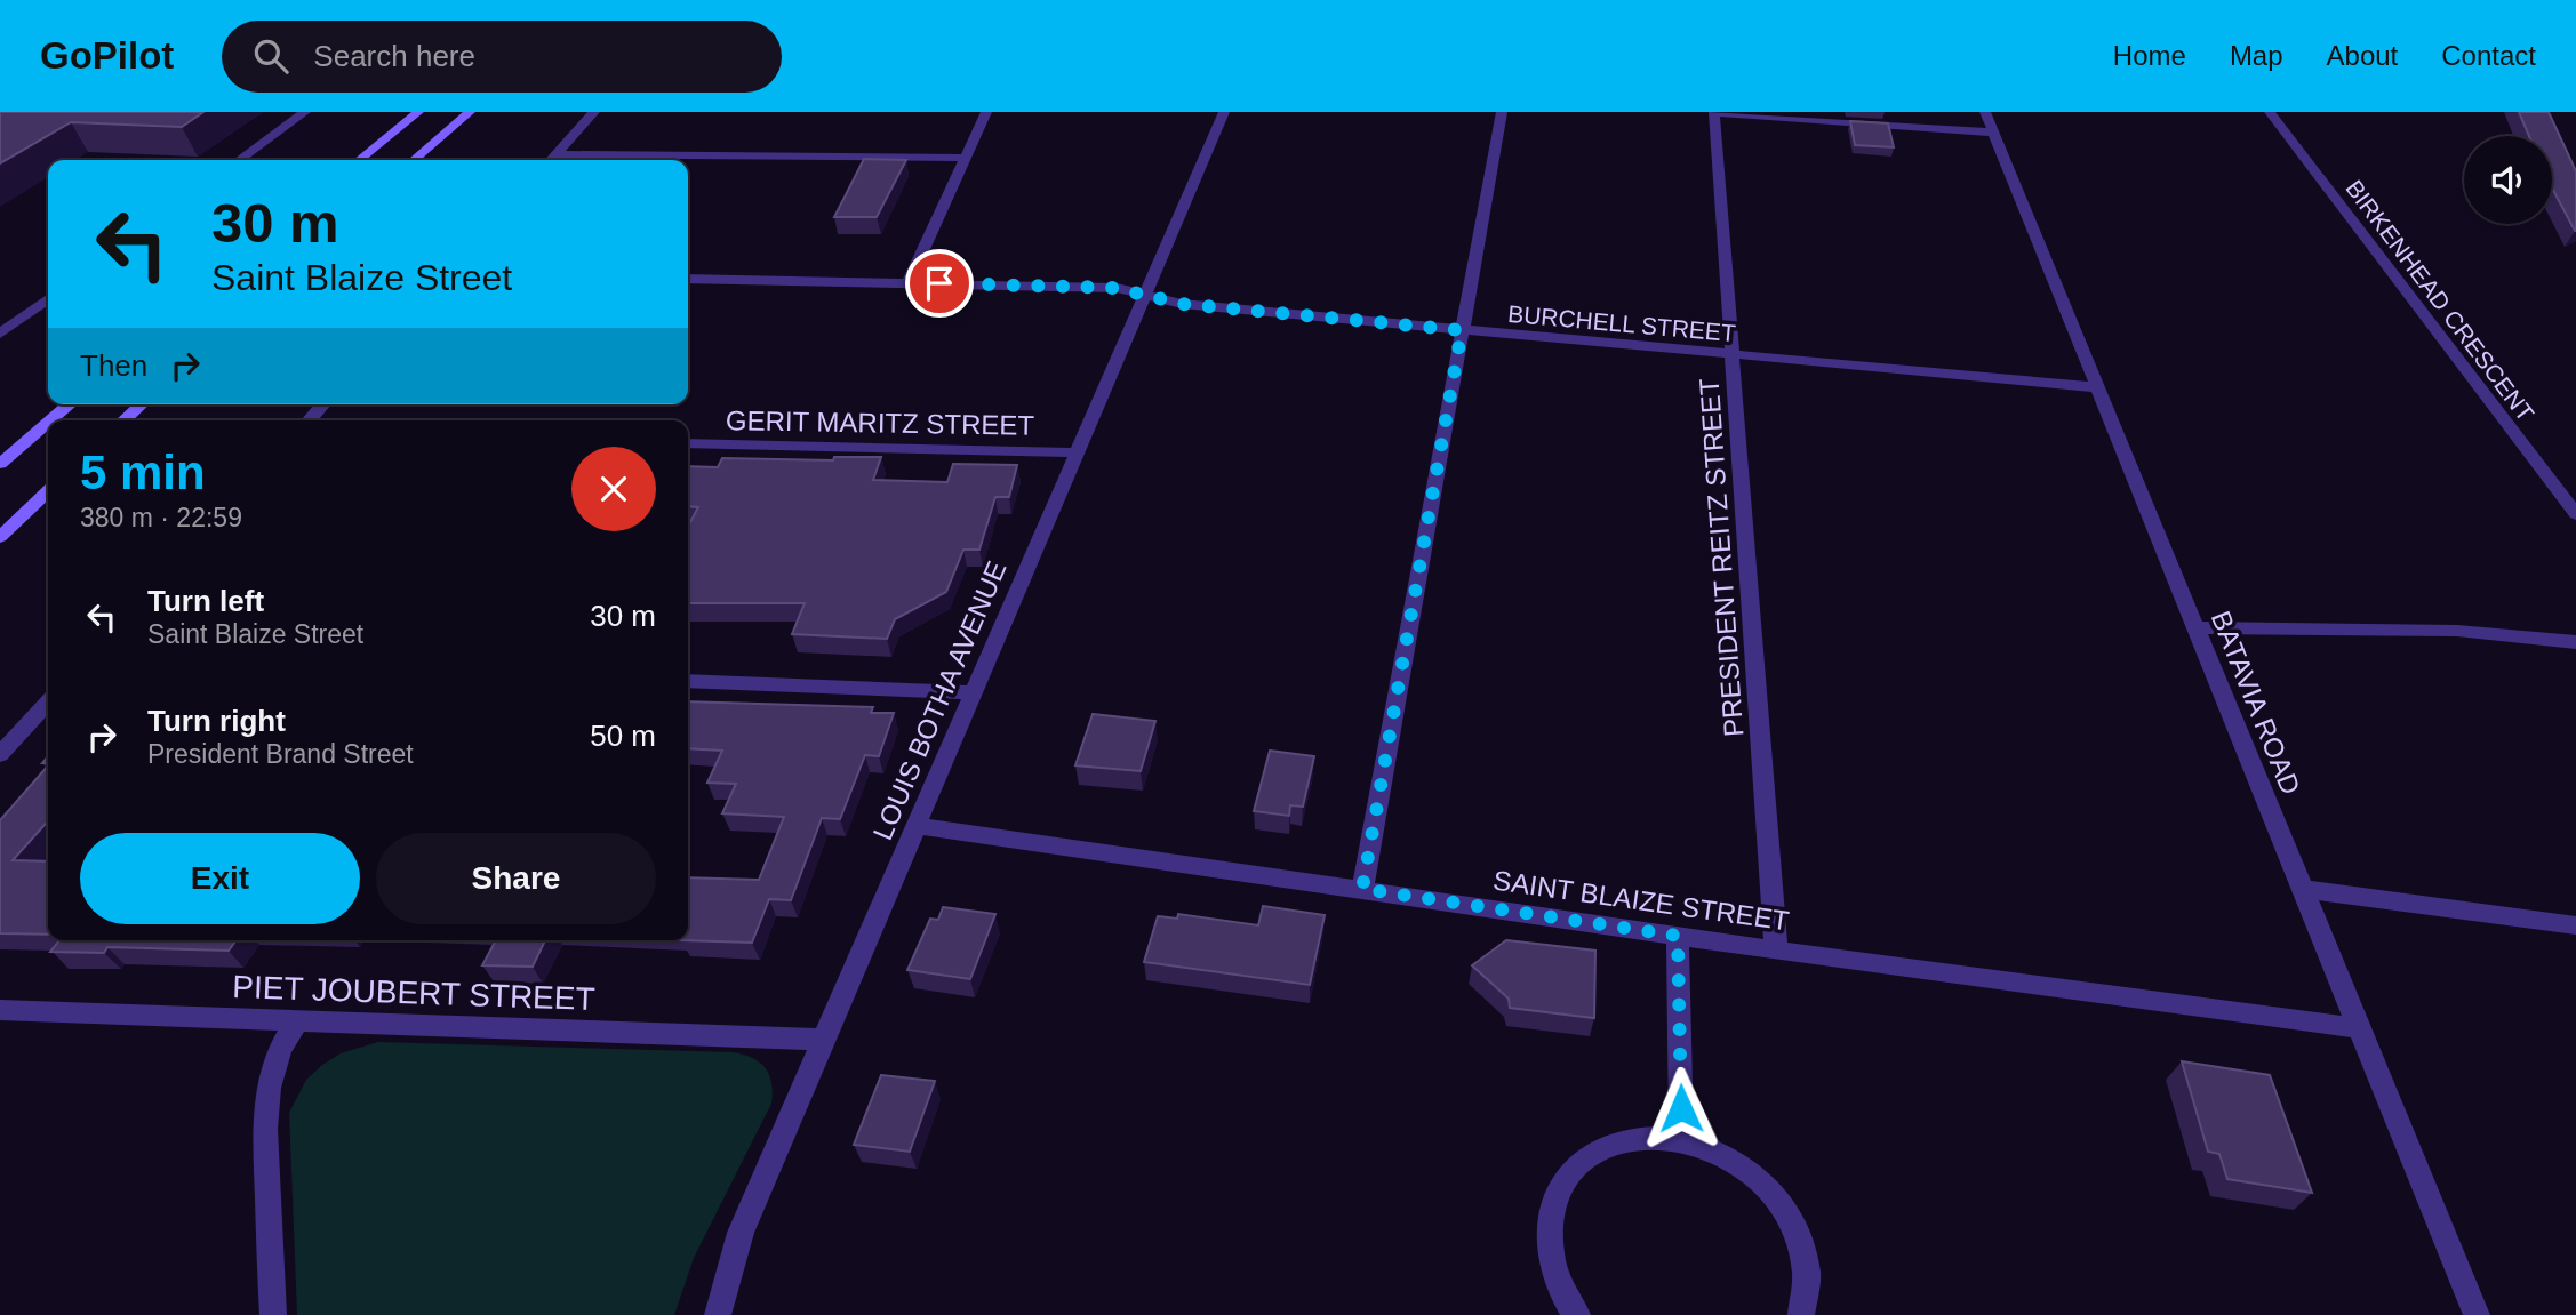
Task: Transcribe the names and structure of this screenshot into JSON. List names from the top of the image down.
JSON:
{
  "streets": {
    "street": [
      "BIRKENHEAD CRESCENT",
      "BURCHELL STREET",
      "GERIT MARITZ STREET",
      "PRESIDENT REITZ STREET",
      "LOUIS BOTHA AVENUE",
      "BATAVIA ROAD",
      "SAINT BLAIZE STREET",
      "PIET JOUBERT STREET"
    ]
  },
  "crossings": [
    ["BURCHELL STREET", "PRESIDENT REITZ STREET"],
    ["BURCHELL STREET", "LOUIS BOTHA AVENUE"],
    ["BURCHELL STREET", "BATAVIA ROAD"],
    ["GERIT MARITZ STREET", "LOUIS BOTHA AVENUE"],
    ["PRESIDENT REITZ STREET", "SAINT BLAIZE STREET"],
    ["LOUIS BOTHA AVENUE", "SAINT BLAIZE STREET"],
    ["LOUIS BOTHA AVENUE", "PIET JOUBERT STREET"],
    ["BATAVIA ROAD", "SAINT BLAIZE STREET"]
  ],
  "page": {
    "header": "GoPilot",
    "search": "Search here",
    "nav": [
      "Home",
      "Map",
      "About",
      "Contact"
    ],
    "turn": ["30 m", "Saint Blaize Street"],
    "then": "Then",
    "heading": ["5 min", "380 m · 22:59"],
    "list": [
      {
        "name": "Turn left",
        "note": "Saint Blaize Street",
        "value": "30 m"
      },
      {
        "name": "Turn right",
        "note": "President Brand Street",
        "value": "50 m"
      }
    ],
    "buttons": ["Exit", "Share"]
  }
}
